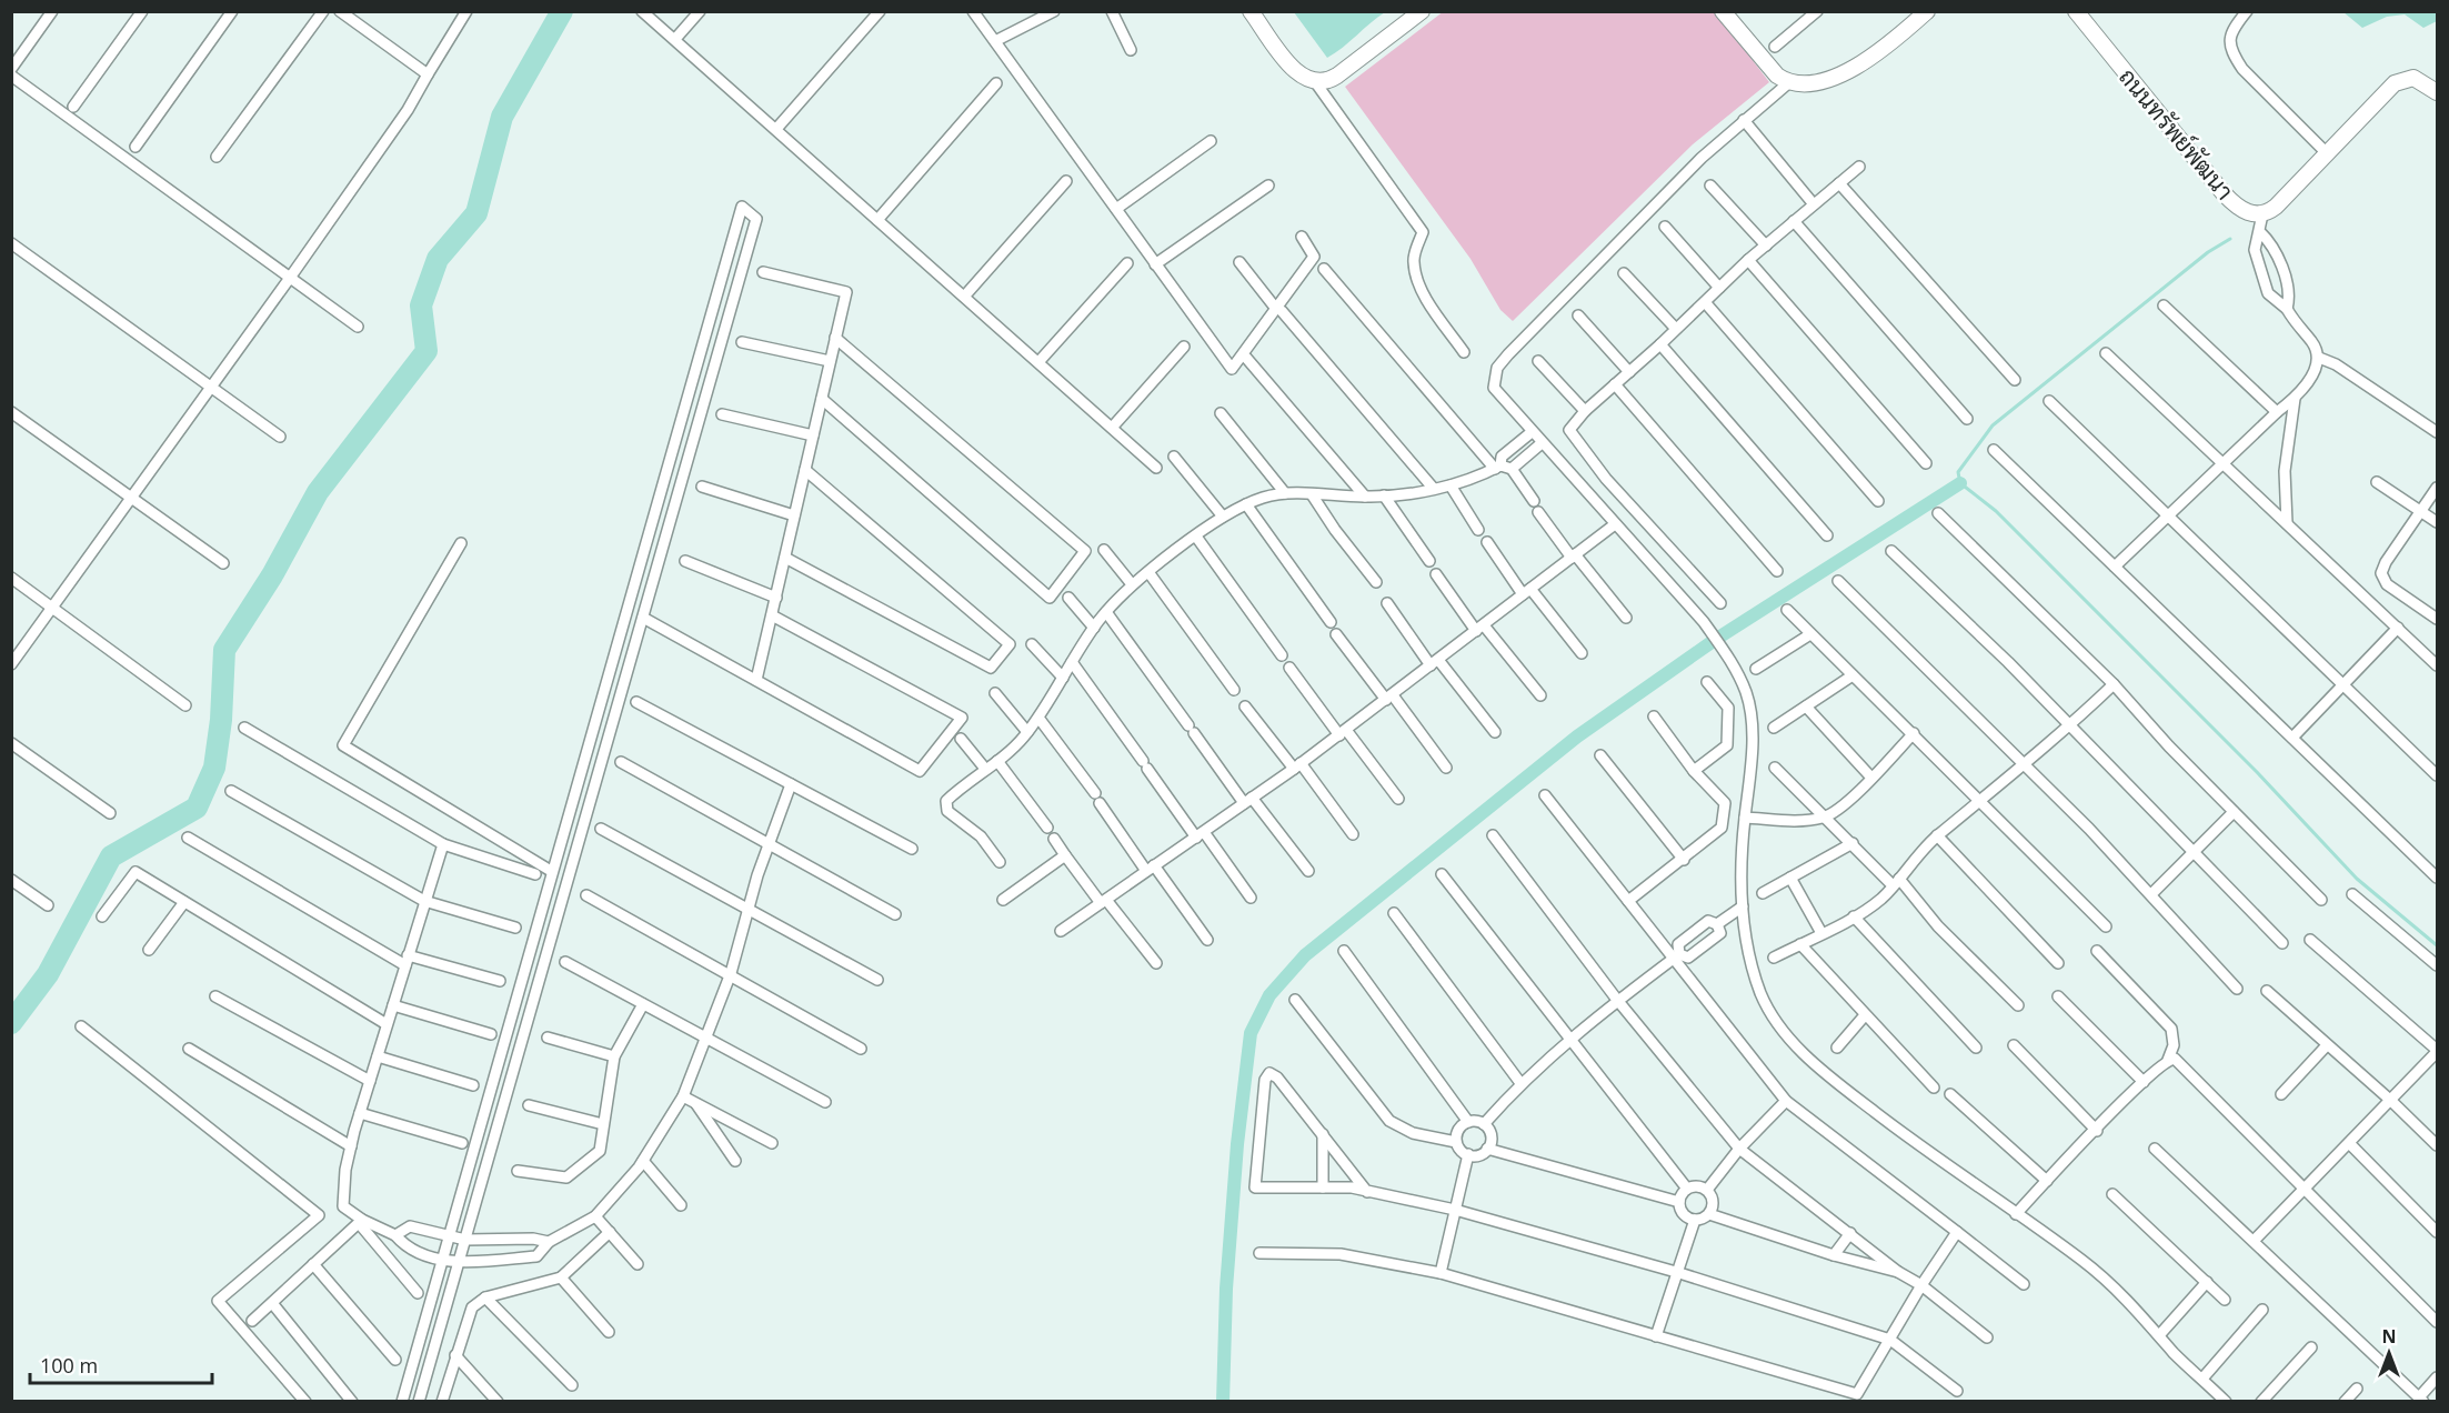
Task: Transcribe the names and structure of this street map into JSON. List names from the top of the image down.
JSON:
{
  "streets": {
    "street": ["ถนนทรัพย์พัฒนา"]
  },
  "scale_bar": "100 m",
  "north": "top"
}
